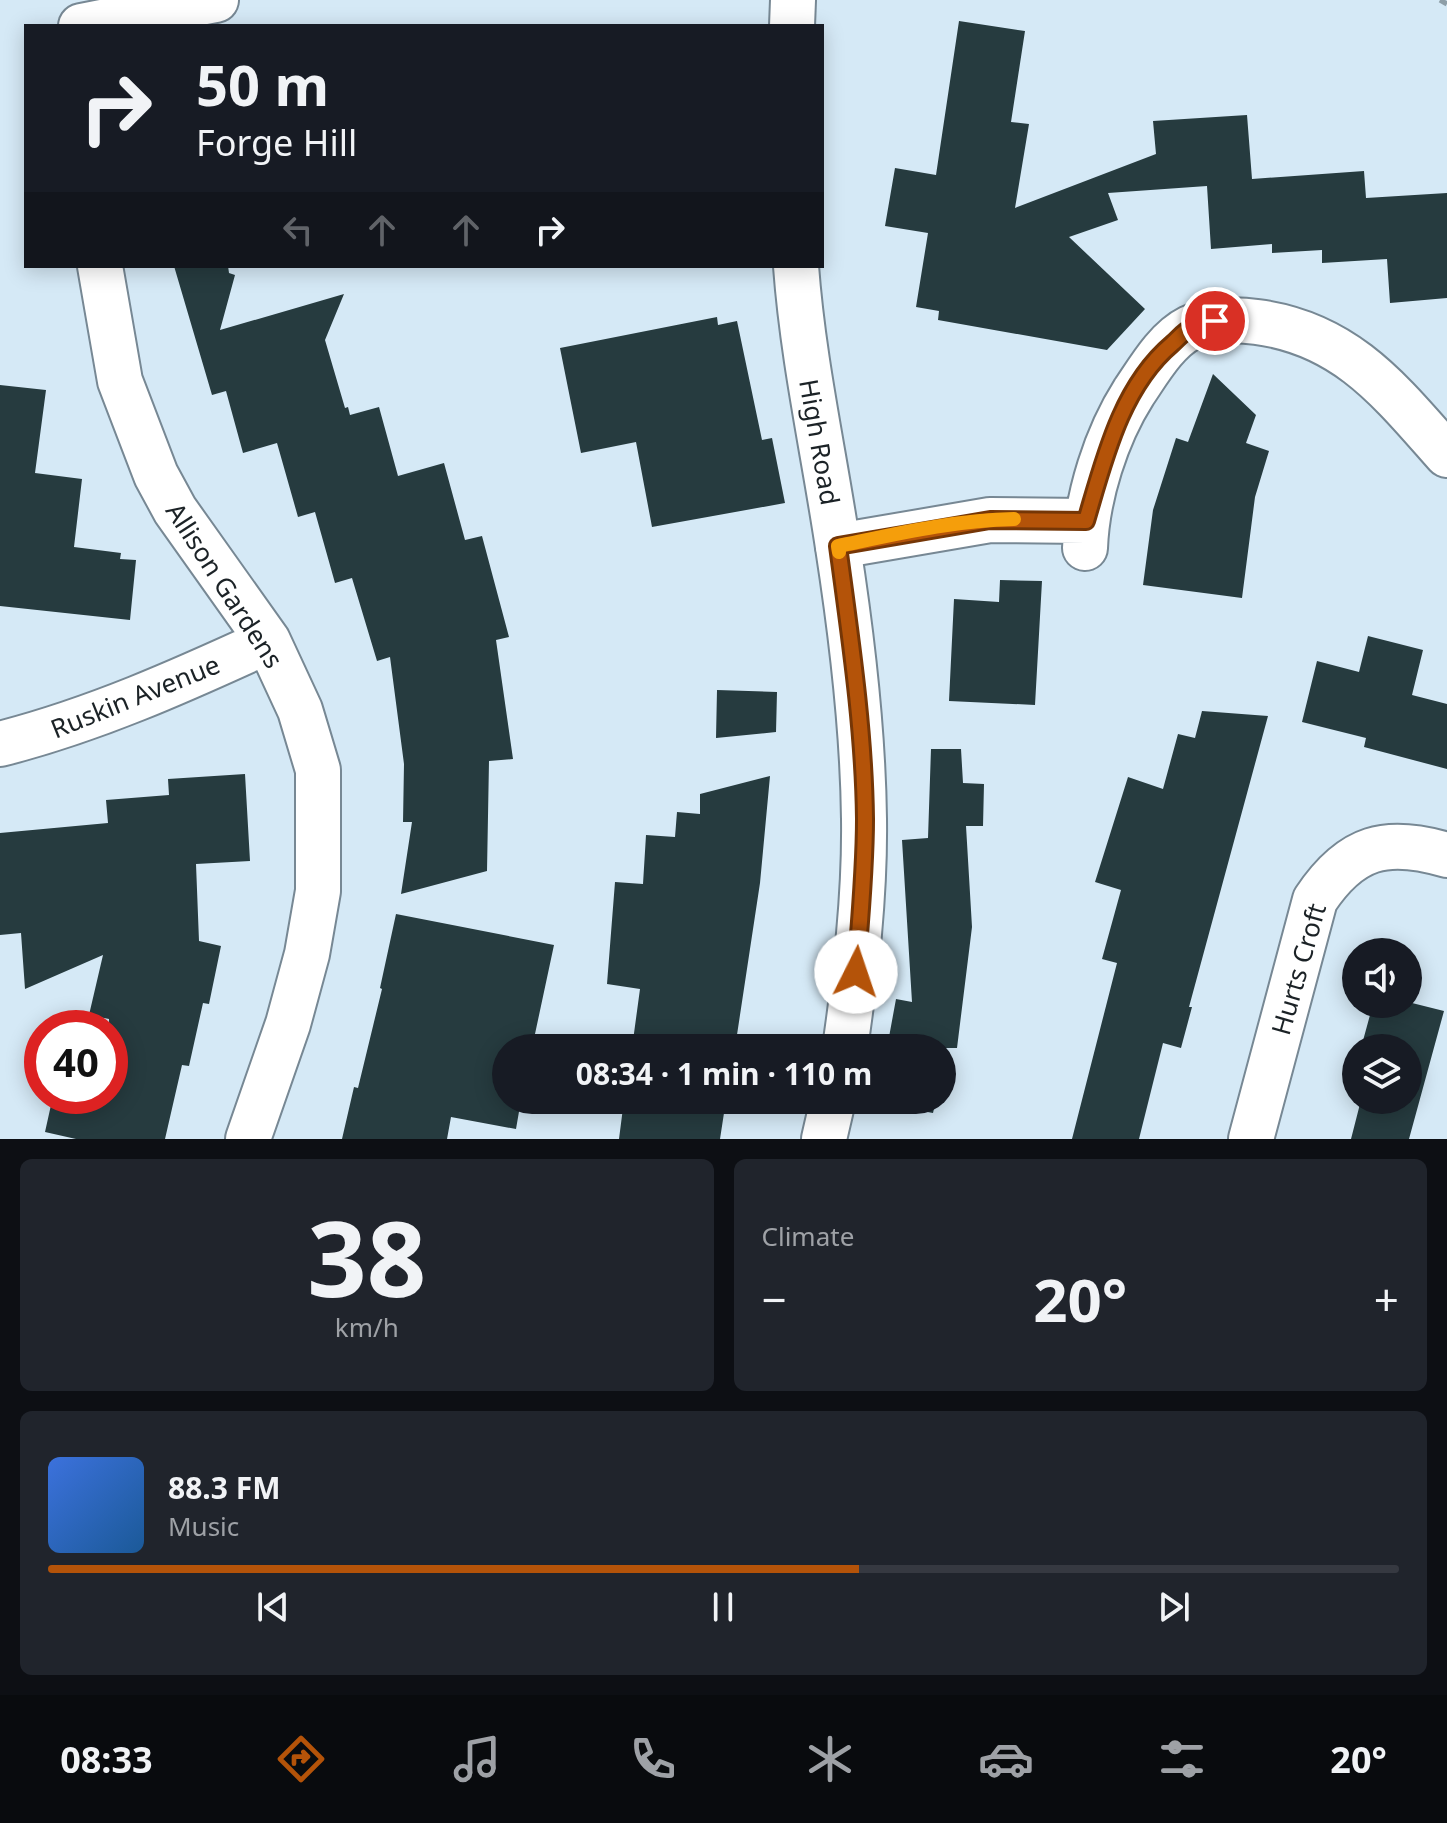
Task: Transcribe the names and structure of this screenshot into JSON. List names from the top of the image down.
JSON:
{
  "streets": {
    "street": [
      "High Road",
      "Allison Gardens",
      "Ruskin Avenue",
      "Hurts Croft"
    ]
  },
  "crossings": [
    ["Allison Gardens", "Ruskin Avenue"]
  ],
  "page": {
    "turn": ["50 m", "Forge Hill"],
    "limit": "40",
    "trip": "08:34 · 1 min · 110 m",
    "tile": [
      ["38", "km/h"],
      "Climate"
    ],
    "heat": ["−", "20°", "+"],
    "song": ["88.3 FM", "Music"],
    "tabs": ["08:33", "20°"]
  }
}
